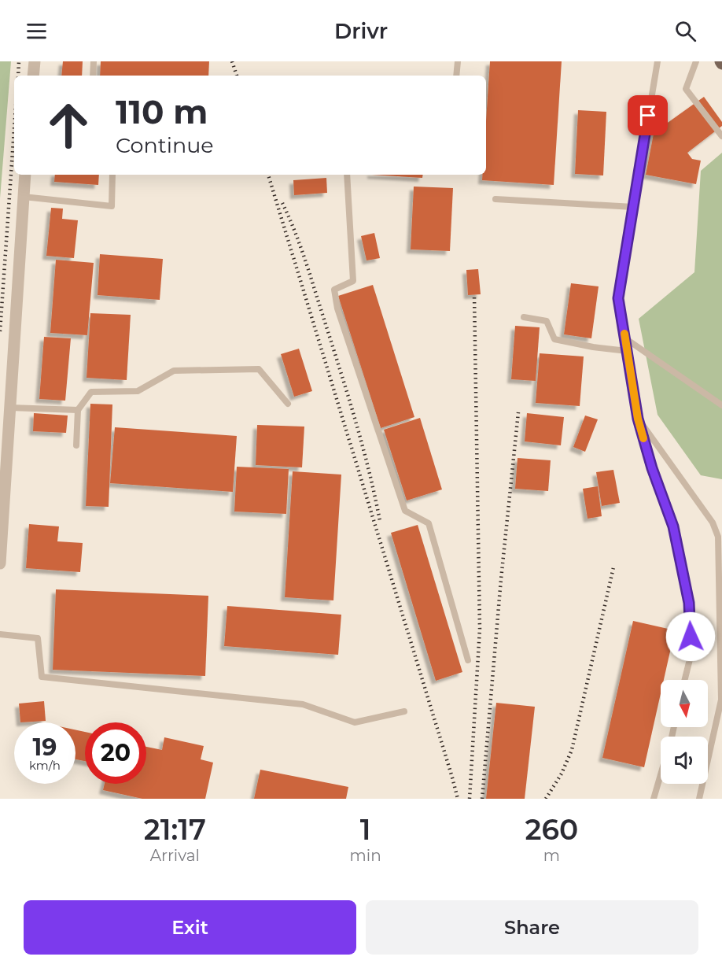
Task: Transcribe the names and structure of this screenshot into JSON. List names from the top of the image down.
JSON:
{
  "north": "bottom",
  "page": {
    "header": "Drivr",
    "turn": ["110 m", "Continue"],
    "speed": "19 km/h",
    "limit": "20",
    "eta": [
      "21:17",
      "Arrival",
      "1",
      "min",
      "260",
      "m"
    ],
    "buttons": ["Exit", "Share"]
  }
}
